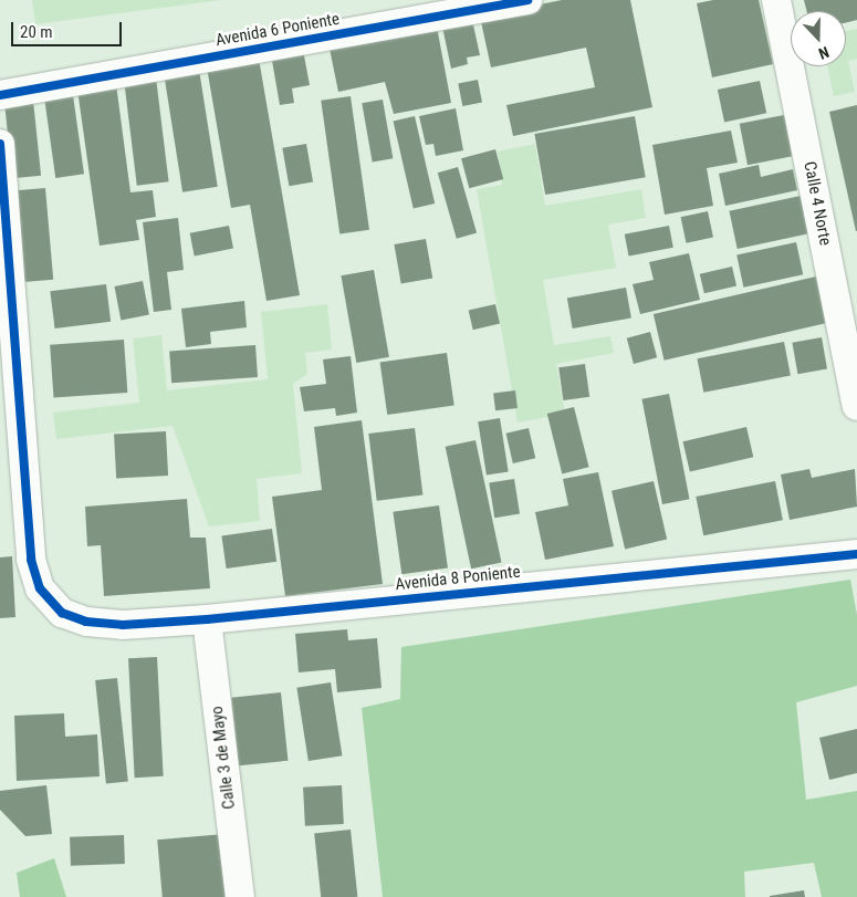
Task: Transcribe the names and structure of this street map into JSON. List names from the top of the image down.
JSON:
{
  "streets": {
    "street": [
      "Avenida 6 Poniente",
      "Calle 4 Norte",
      "Avenida 8 Poniente",
      "Calle 3 de Mayo"
    ]
  },
  "crossings": [
    ["Avenida 8 Poniente", "Calle 3 de Mayo"]
  ],
  "scale_bar": "20 m",
  "north": "bottom"
}
